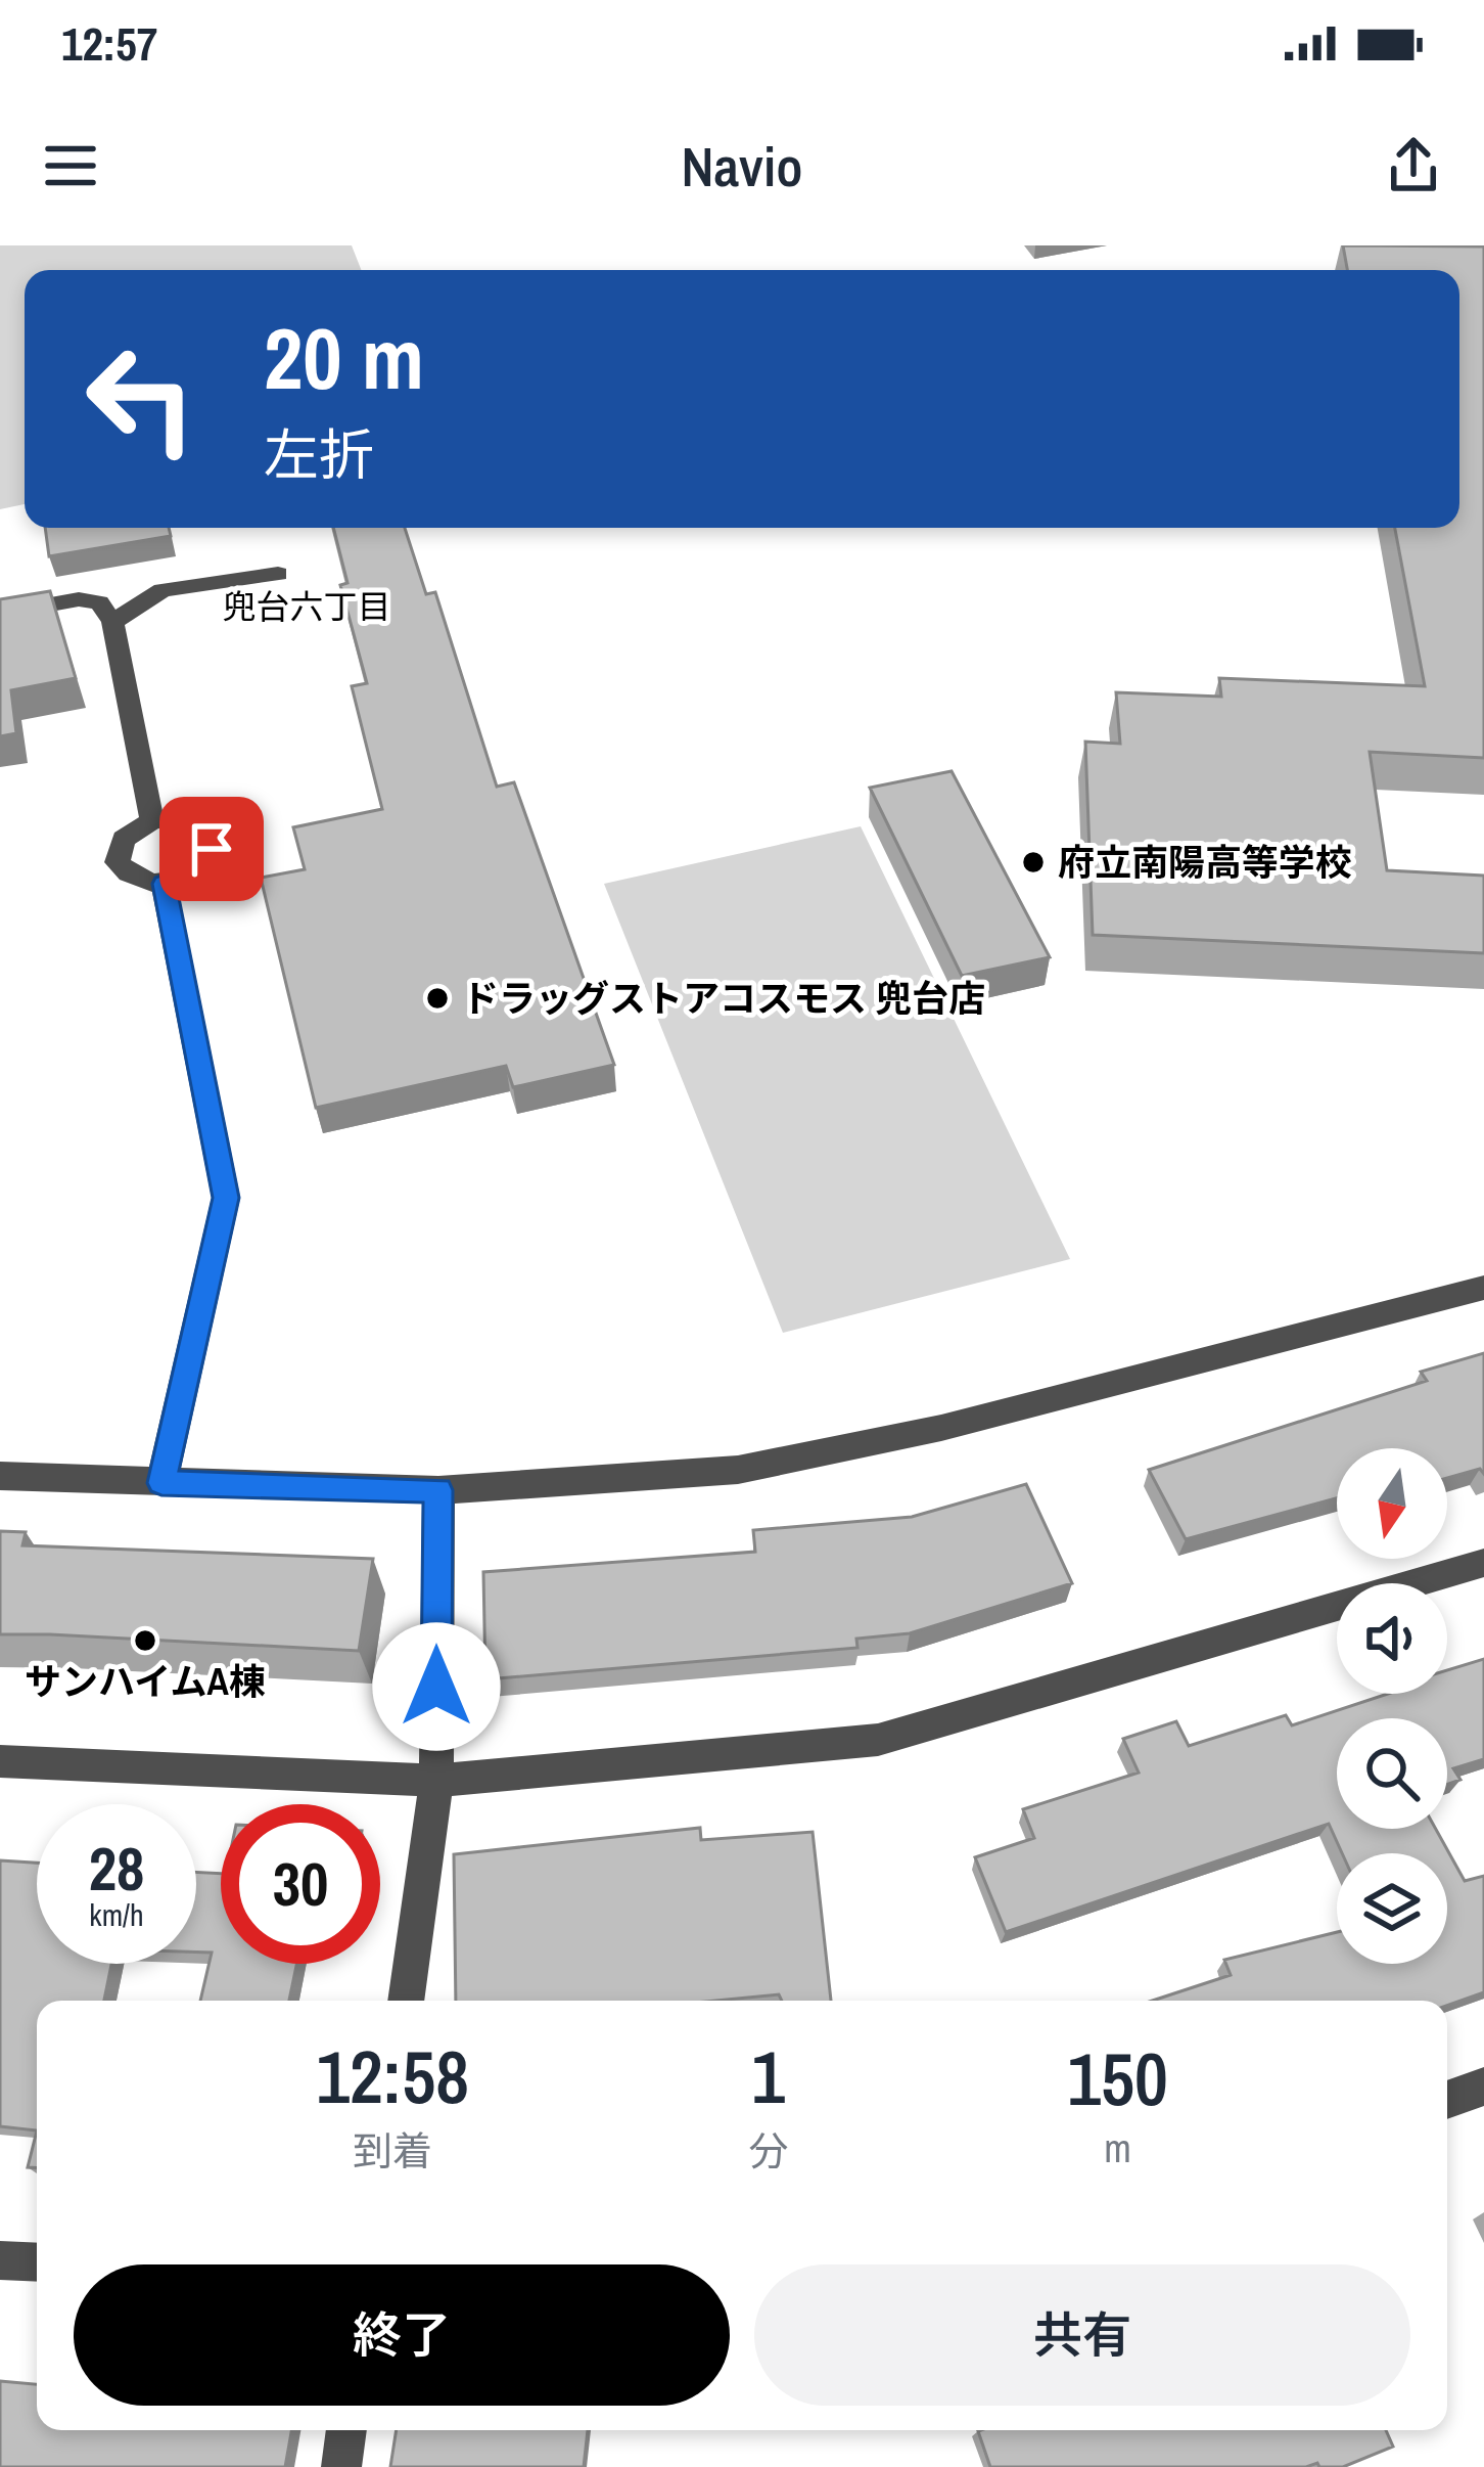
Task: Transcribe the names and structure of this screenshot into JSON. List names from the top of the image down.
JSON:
{
  "districts": ["兜台六丁目"],
  "places": ["府立南陽高等学校", "ドラッグストアコスモス 兜台店", "サンハイムA棟"],
  "north": "bottom",
  "page": {
    "status": "12:57",
    "header": "Navio",
    "turn": ["20 m", "左折"],
    "speed": "28 km/h",
    "limit": "30",
    "eta": [
      "12:58",
      "到着",
      "1",
      "分",
      "150",
      "m"
    ],
    "buttons": ["終了", "共有"]
  }
}
